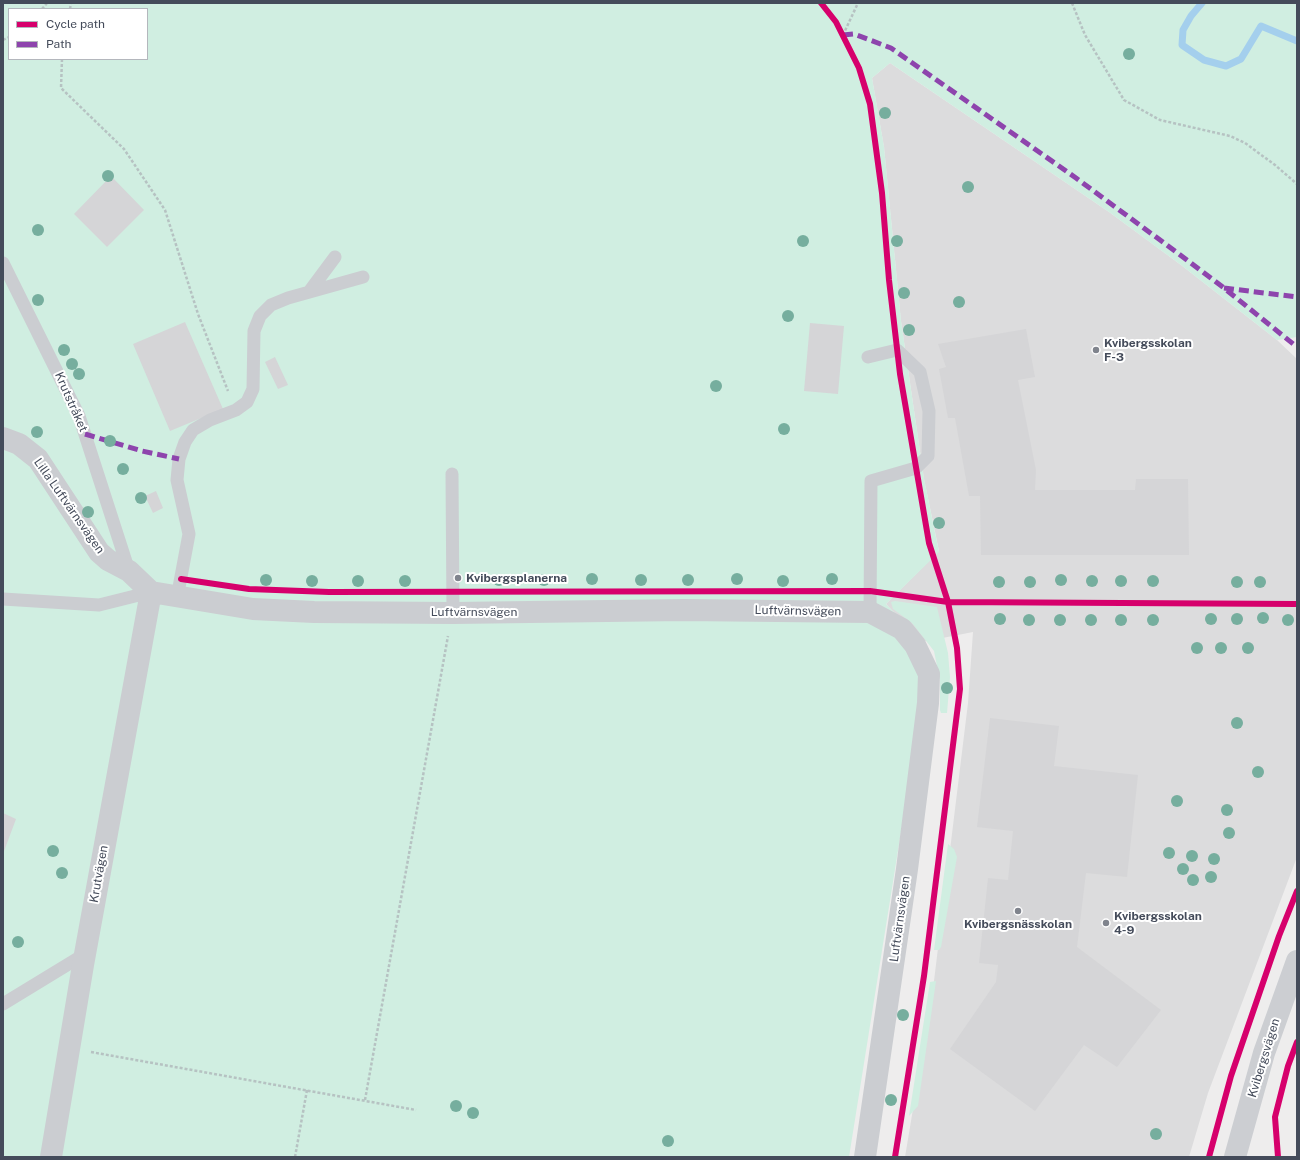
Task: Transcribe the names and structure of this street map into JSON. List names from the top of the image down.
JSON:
{
  "streets": {
    "street": [
      "Lilla Luftvärnsvägen",
      "Luftvärnsvägen",
      "Krutvägen",
      "Kvibergsvägen"
    ],
    "lane": ["Krutstråket"]
  },
  "crossings": [
    ["Krutstråket", "Lilla Luftvärnsvägen"],
    ["Lilla Luftvärnsvägen", "Luftvärnsvägen"],
    ["Lilla Luftvärnsvägen", "Krutvägen"],
    ["Luftvärnsvägen", "Krutvägen"]
  ],
  "places": [
    "Kvibergsskolan F-3",
    "Kvibergsplanerna",
    "Kvibergsnässkolan",
    "Kvibergsskolan 4-9"
  ],
  "legend": ["Cycle path", "Path"]
}
